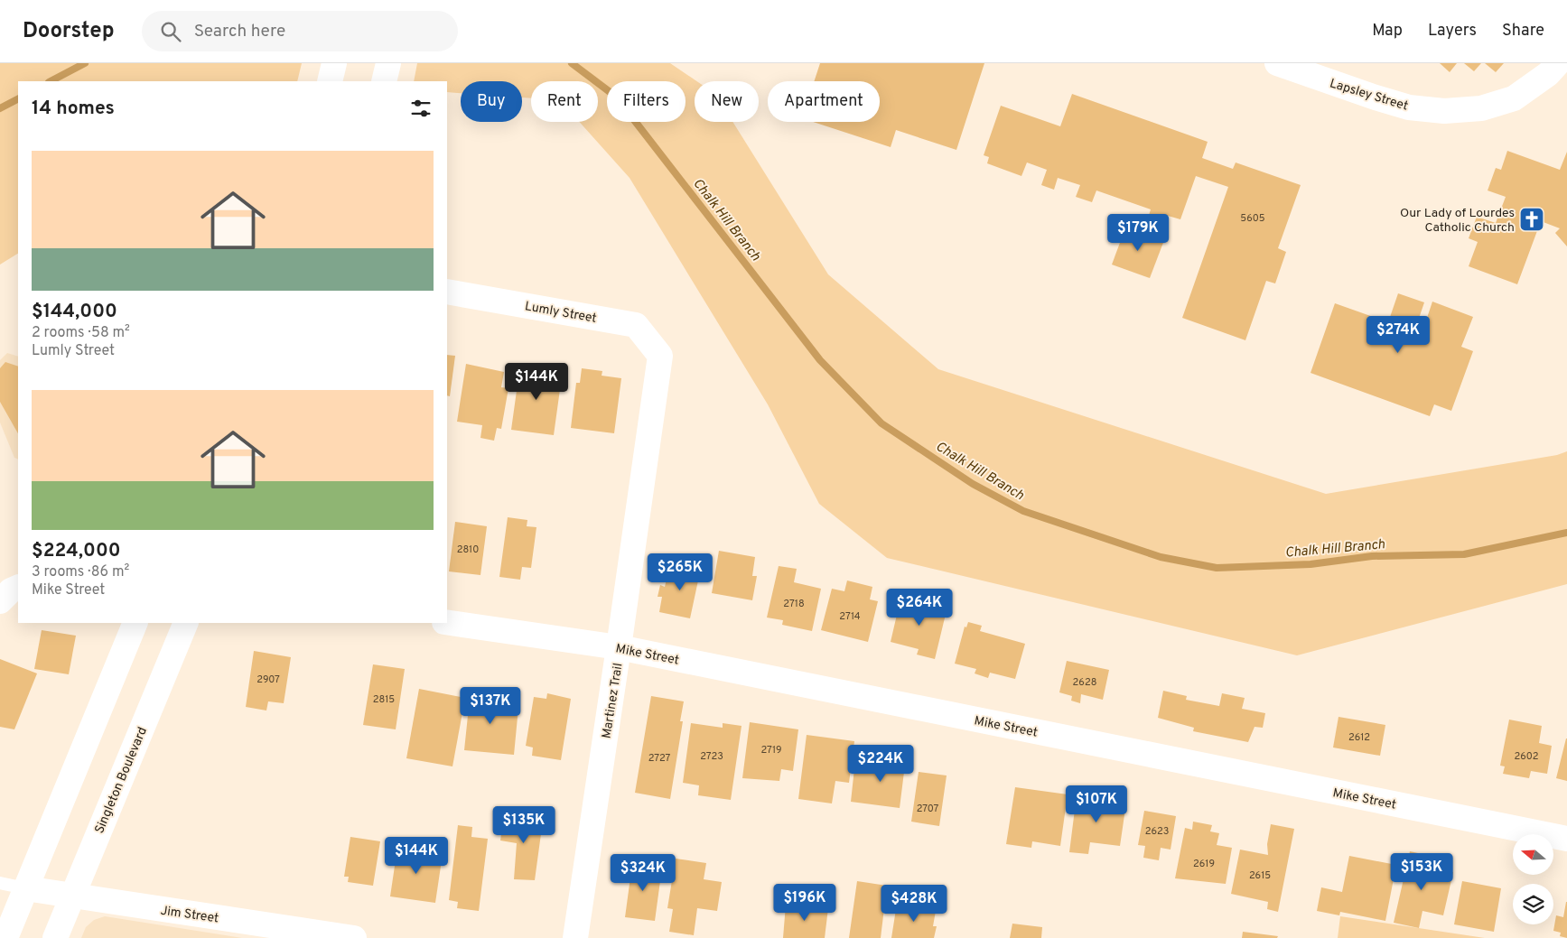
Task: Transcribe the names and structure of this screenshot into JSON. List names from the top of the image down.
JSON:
{
  "streets": {
    "street": [
      "Lapsley Street",
      "Lumly Street",
      "Mike Street",
      "Martinez Trail",
      "Singleton Boulevard",
      "Jim Street"
    ]
  },
  "crossings": [
    ["Lumly Street", "Martinez Trail"],
    ["Mike Street", "Martinez Trail"],
    ["Singleton Boulevard", "Jim Street"]
  ],
  "water": ["Chalk Hill Branch"],
  "places": {
    "church": ["Our Lady of Lourdes Catholic Church"]
  },
  "house_numbers": [
    "5605",
    "2810",
    "2718",
    "2714",
    "2907",
    "2628",
    "2815",
    "2612",
    "2719",
    "2723",
    "2602",
    "2727",
    "2707",
    "2623",
    "2619",
    "2615"
  ],
  "north": "left",
  "page": {
    "header": "Doorstep",
    "search": "Search here",
    "nav": ["Map", "Layers", "Share"],
    "chip": [
      "Buy",
      "Rent",
      "Filters",
      "New",
      "Apartment"
    ],
    "heading": "14 homes",
    "list": [
      {
        "name": "$144,000",
        "note": "2 rooms · 58 m² · Lumly Street"
      },
      {
        "name": "$224,000",
        "note": "3 rooms · 86 m² · Mike Street"
      }
    ],
    "price": [
      "$179K",
      "$274K",
      "$144K",
      "$265K",
      "$264K",
      "$137K",
      "$224K",
      "$107K",
      "$135K",
      "$144K",
      "$153K",
      "$324K",
      "$196K",
      "$428K"
    ]
  }
}
